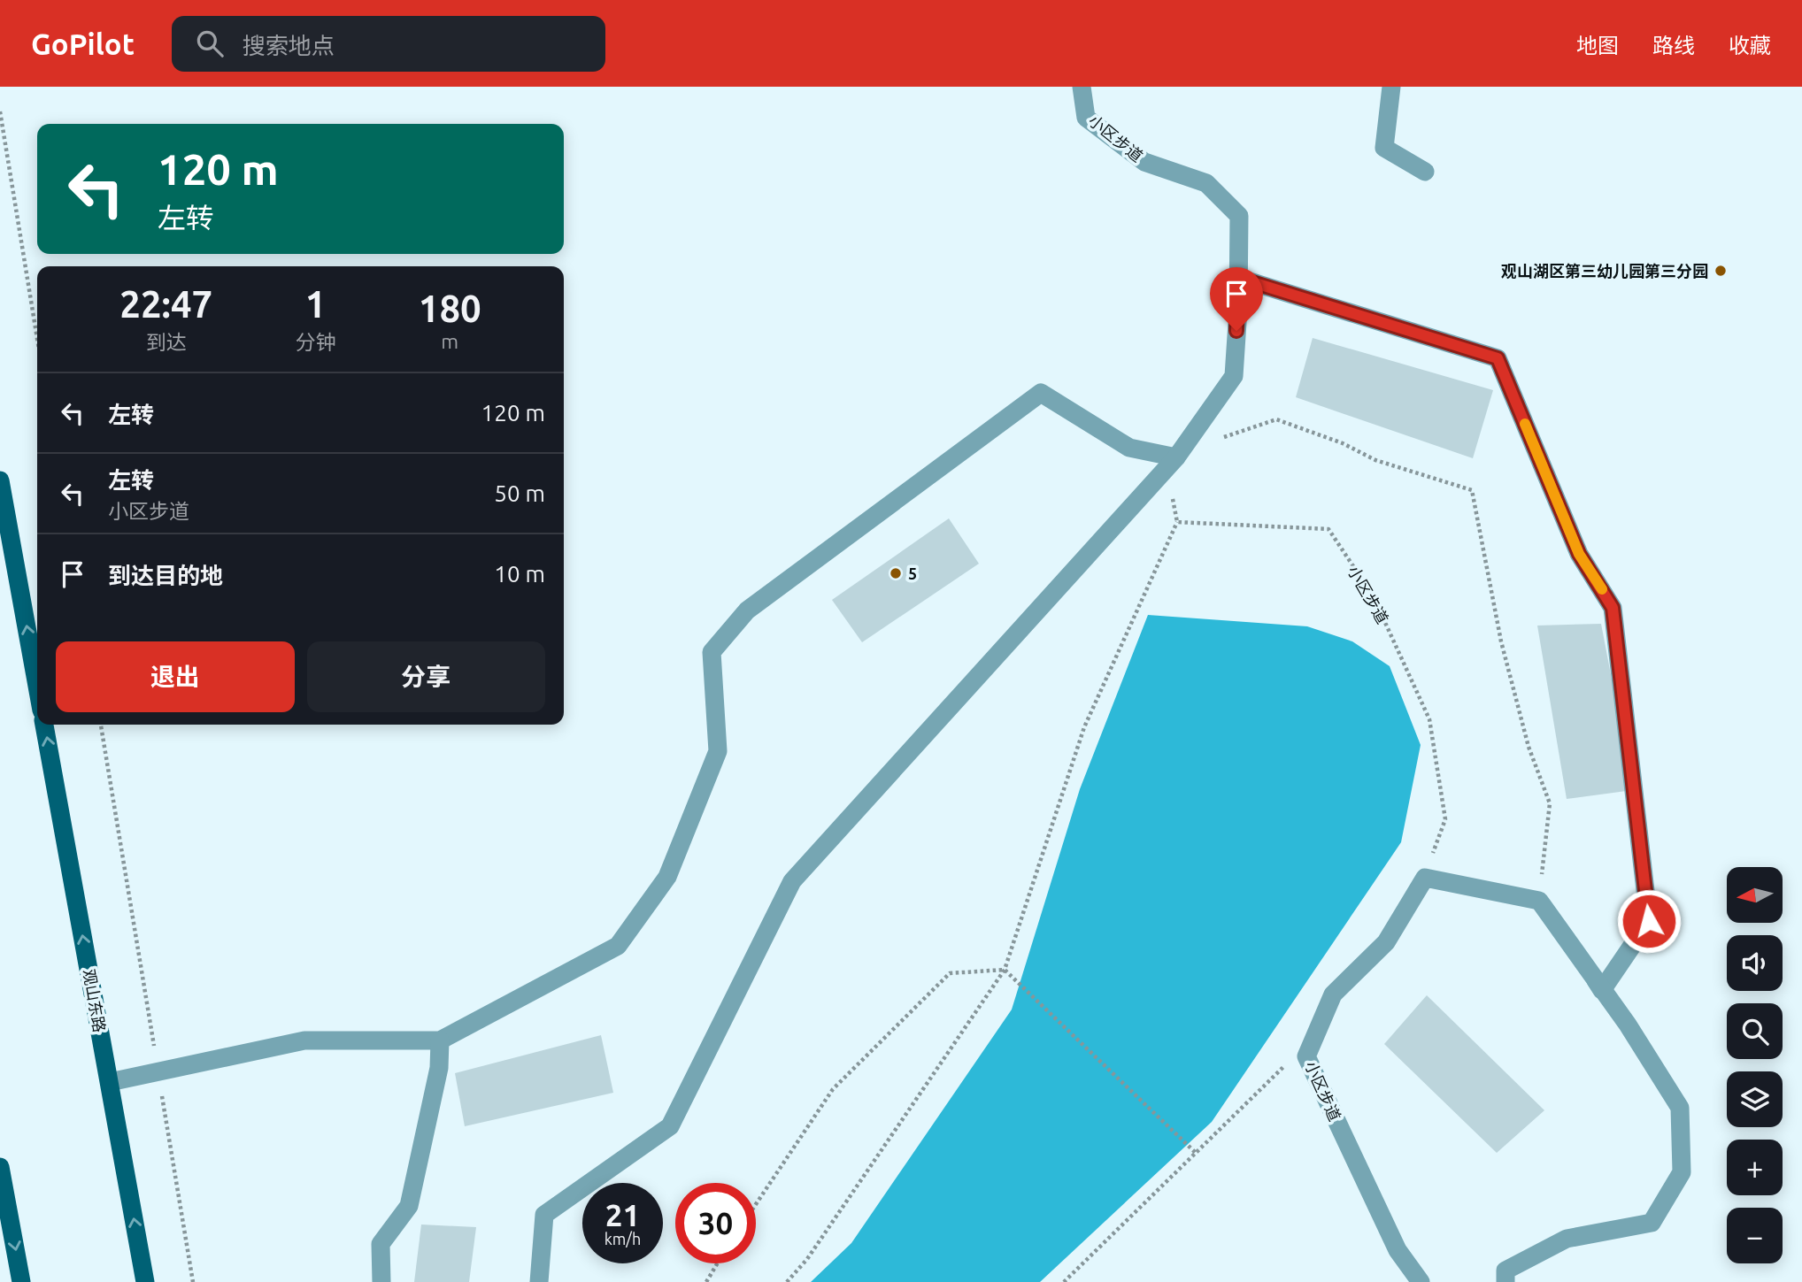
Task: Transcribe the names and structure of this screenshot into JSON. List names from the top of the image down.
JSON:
{
  "streets": {
    "main road": ["观山东路"],
    "street": ["小区步道"]
  },
  "one_way": ["观山东路"],
  "places": ["观山湖区第三幼儿园第三分园", "5"],
  "north": "left",
  "page": {
    "header": "GoPilot",
    "search": "搜索地点",
    "nav": ["地图", "路线", "收藏"],
    "turn": ["120 m", "左转"],
    "eta": [
      "22:47",
      "到达",
      "1",
      "分钟",
      "180",
      "m"
    ],
    "list": [
      {
        "name": "左转",
        "value": "120 m"
      },
      {
        "name": "左转",
        "note": "小区步道",
        "value": "50 m"
      },
      {
        "name": "到达目的地",
        "value": "10 m"
      }
    ],
    "buttons": ["退出", "分享"],
    "map_buttons": ["+", "−"],
    "speed": "21 km/h",
    "limit": "30"
  }
}
